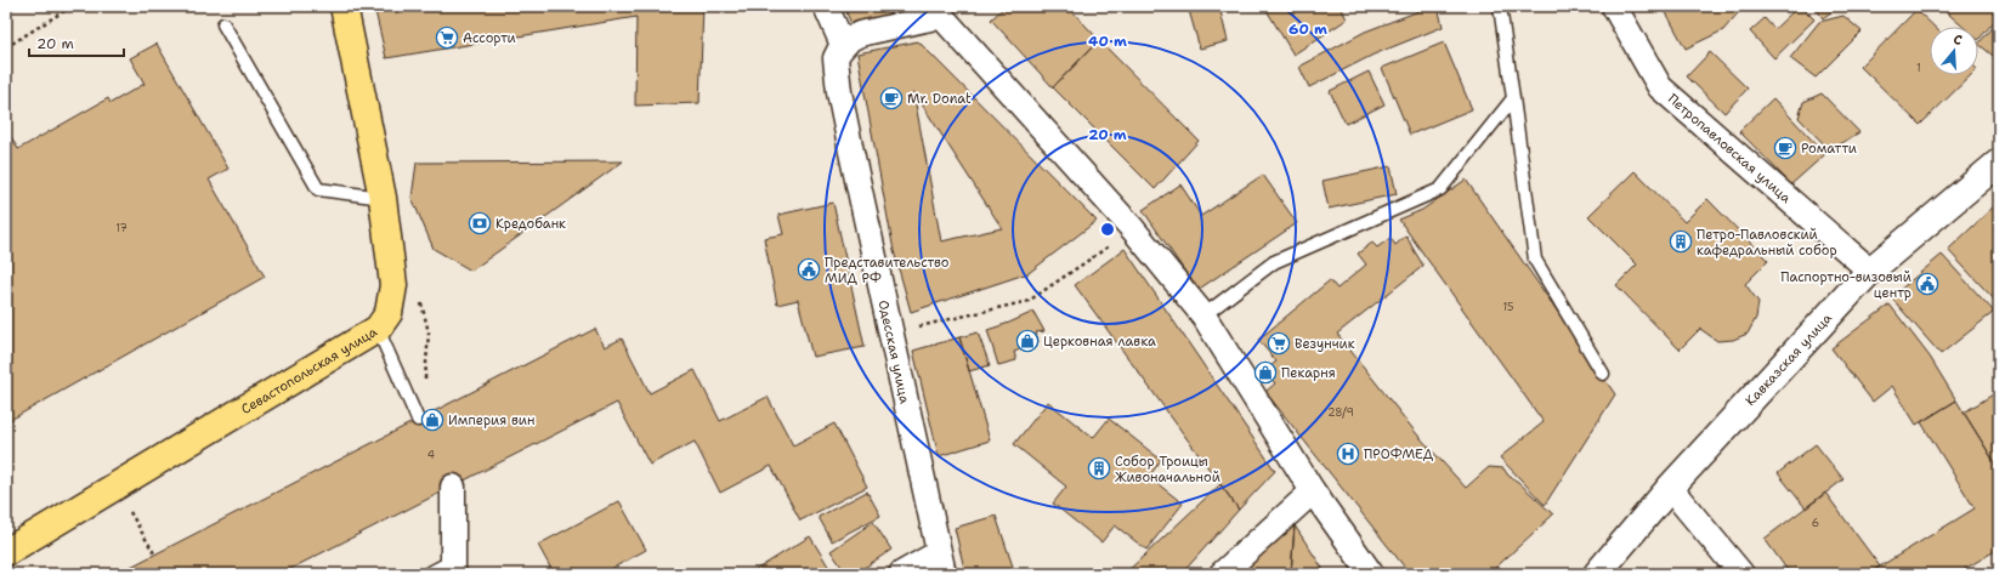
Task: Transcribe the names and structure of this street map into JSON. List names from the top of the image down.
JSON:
{
  "streets": {
    "main road": ["Кавказская улица", "Севастопольская улица"],
    "street": ["Петропавловская улица", "Одесская улица"]
  },
  "crossings": [
    ["Петропавловская улица", "Кавказская улица"]
  ],
  "places": {
    "supermarket": ["Ассорти", "Везунчик"],
    "cafe": ["Mr. Donat", "Роматти"],
    "bank": ["Кредобанк"],
    "building": ["Петро-Павловский кафедральный собор", "Собор Троицы Живоначальной"],
    "public building": ["Представительство МИД РФ", "Паспортно-визовый центр"],
    "shop": ["Церковная лавка", "Пекарня", "Империя вин"],
    "hospital": ["ПРОФМЕД"]
  },
  "house_numbers": [
    "1",
    "17",
    "15",
    "28/9",
    "4",
    "6"
  ],
  "scale_bar": "20 m",
  "north": "top",
  "rings": ["60 m", "40 m", "20 m"]
}
